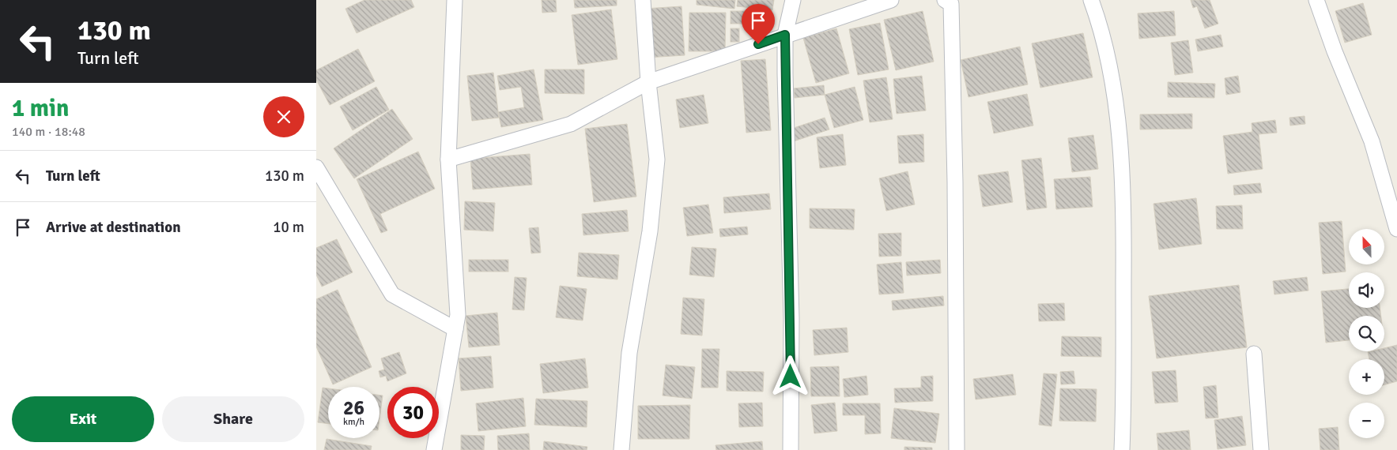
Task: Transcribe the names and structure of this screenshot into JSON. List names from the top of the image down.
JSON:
{
  "north": "top",
  "page": {
    "turn": ["130 m", "Turn left"],
    "heading": ["1 min", "140 m · 18:48"],
    "list": [
      {
        "name": "Turn left",
        "value": "130 m"
      },
      {
        "name": "Arrive at destination",
        "value": "10 m"
      }
    ],
    "map_buttons": ["+", "−"],
    "speed": "26 km/h",
    "limit": "30",
    "buttons": ["Exit", "Share"]
  }
}
